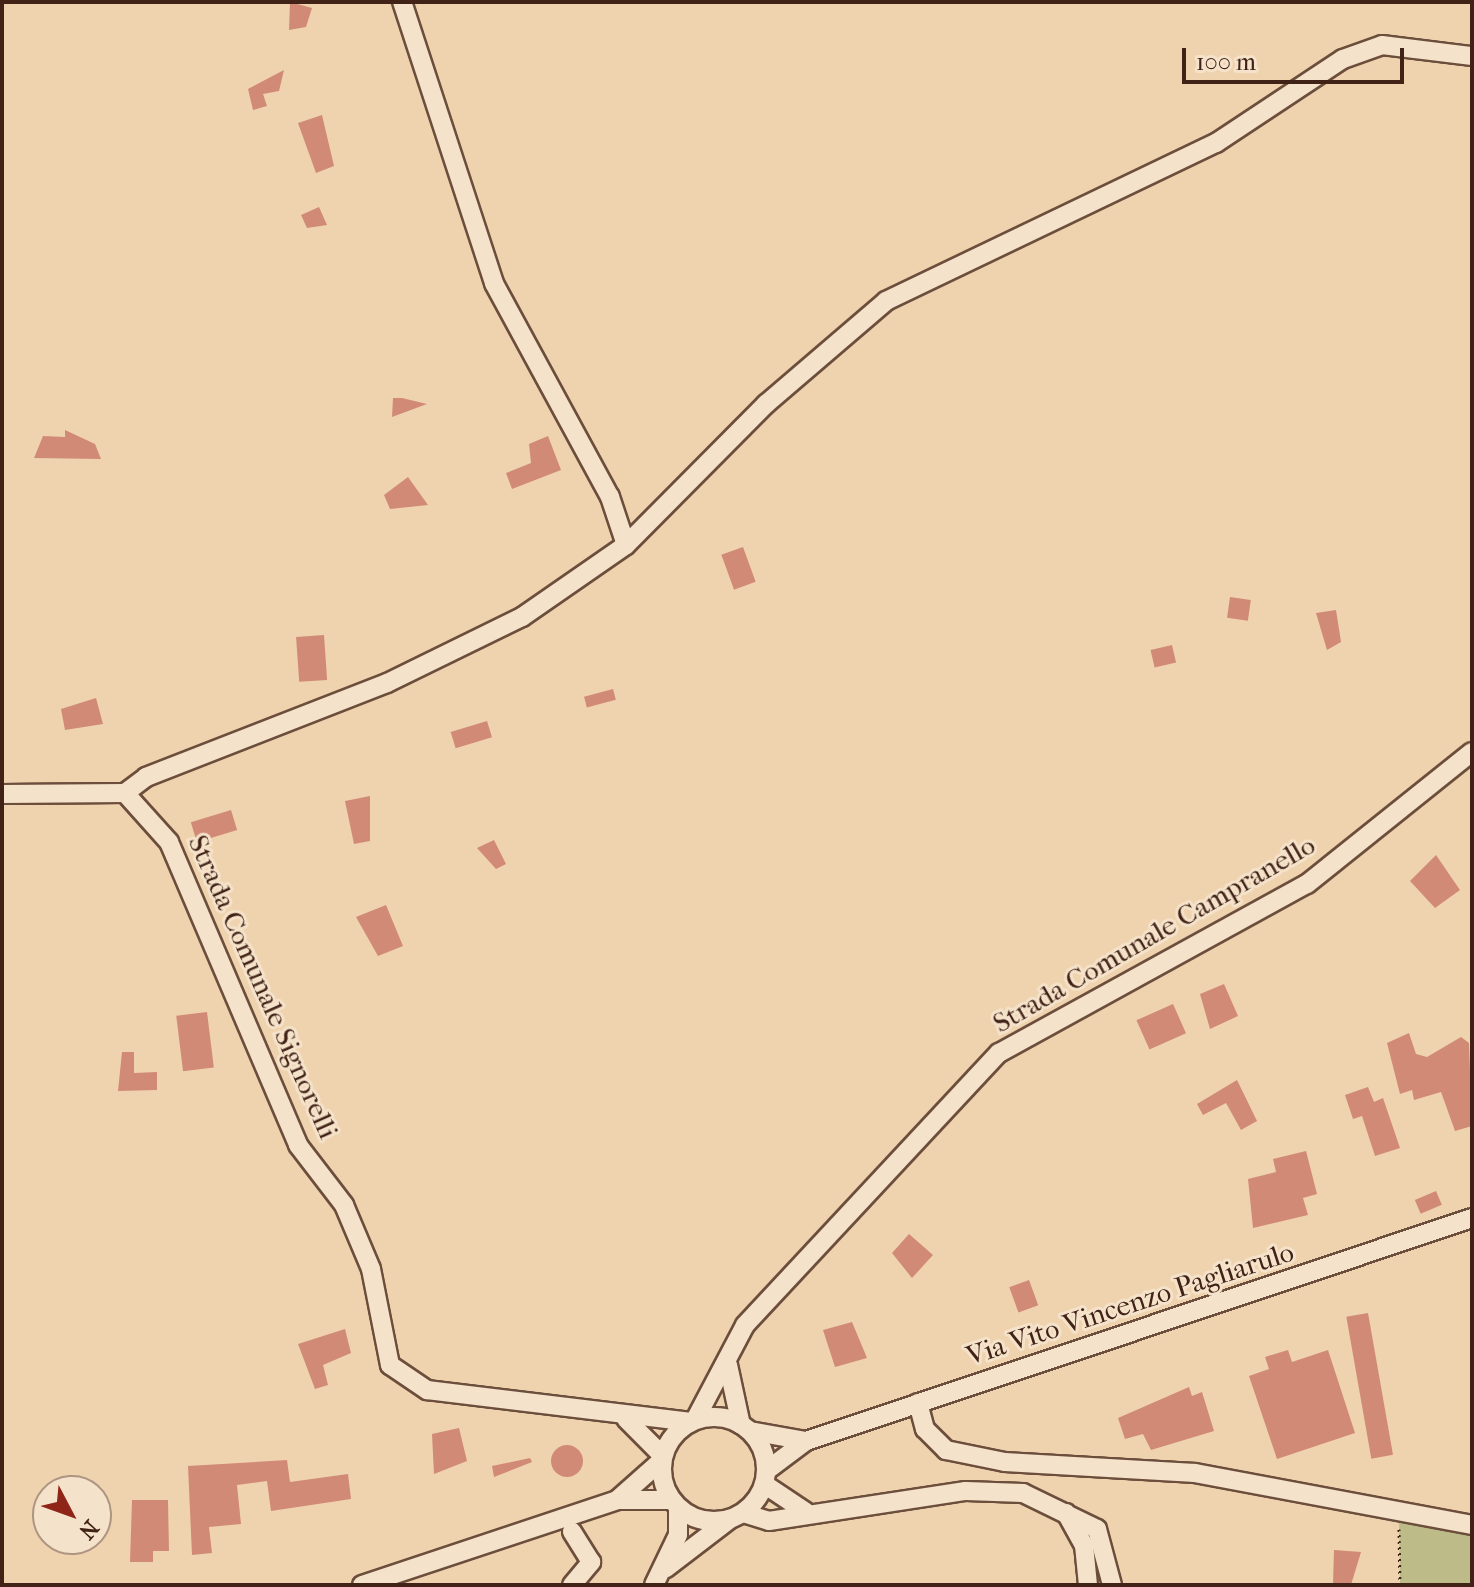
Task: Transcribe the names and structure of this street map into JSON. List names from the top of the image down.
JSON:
{
  "streets": {
    "street": ["Strada Comunale Campranello", "Strada Comunale Signorelli", "Via Vito Vincenzo Pagliarulo"]
  },
  "crossings": [
    ["Strada Comunale Campranello", "Strada Comunale Signorelli"],
    ["Strada Comunale Campranello", "Via Vito Vincenzo Pagliarulo"],
    ["Strada Comunale Signorelli", "Via Vito Vincenzo Pagliarulo"]
  ],
  "scale_bar": "100 m",
  "north": "bottom right"
}
